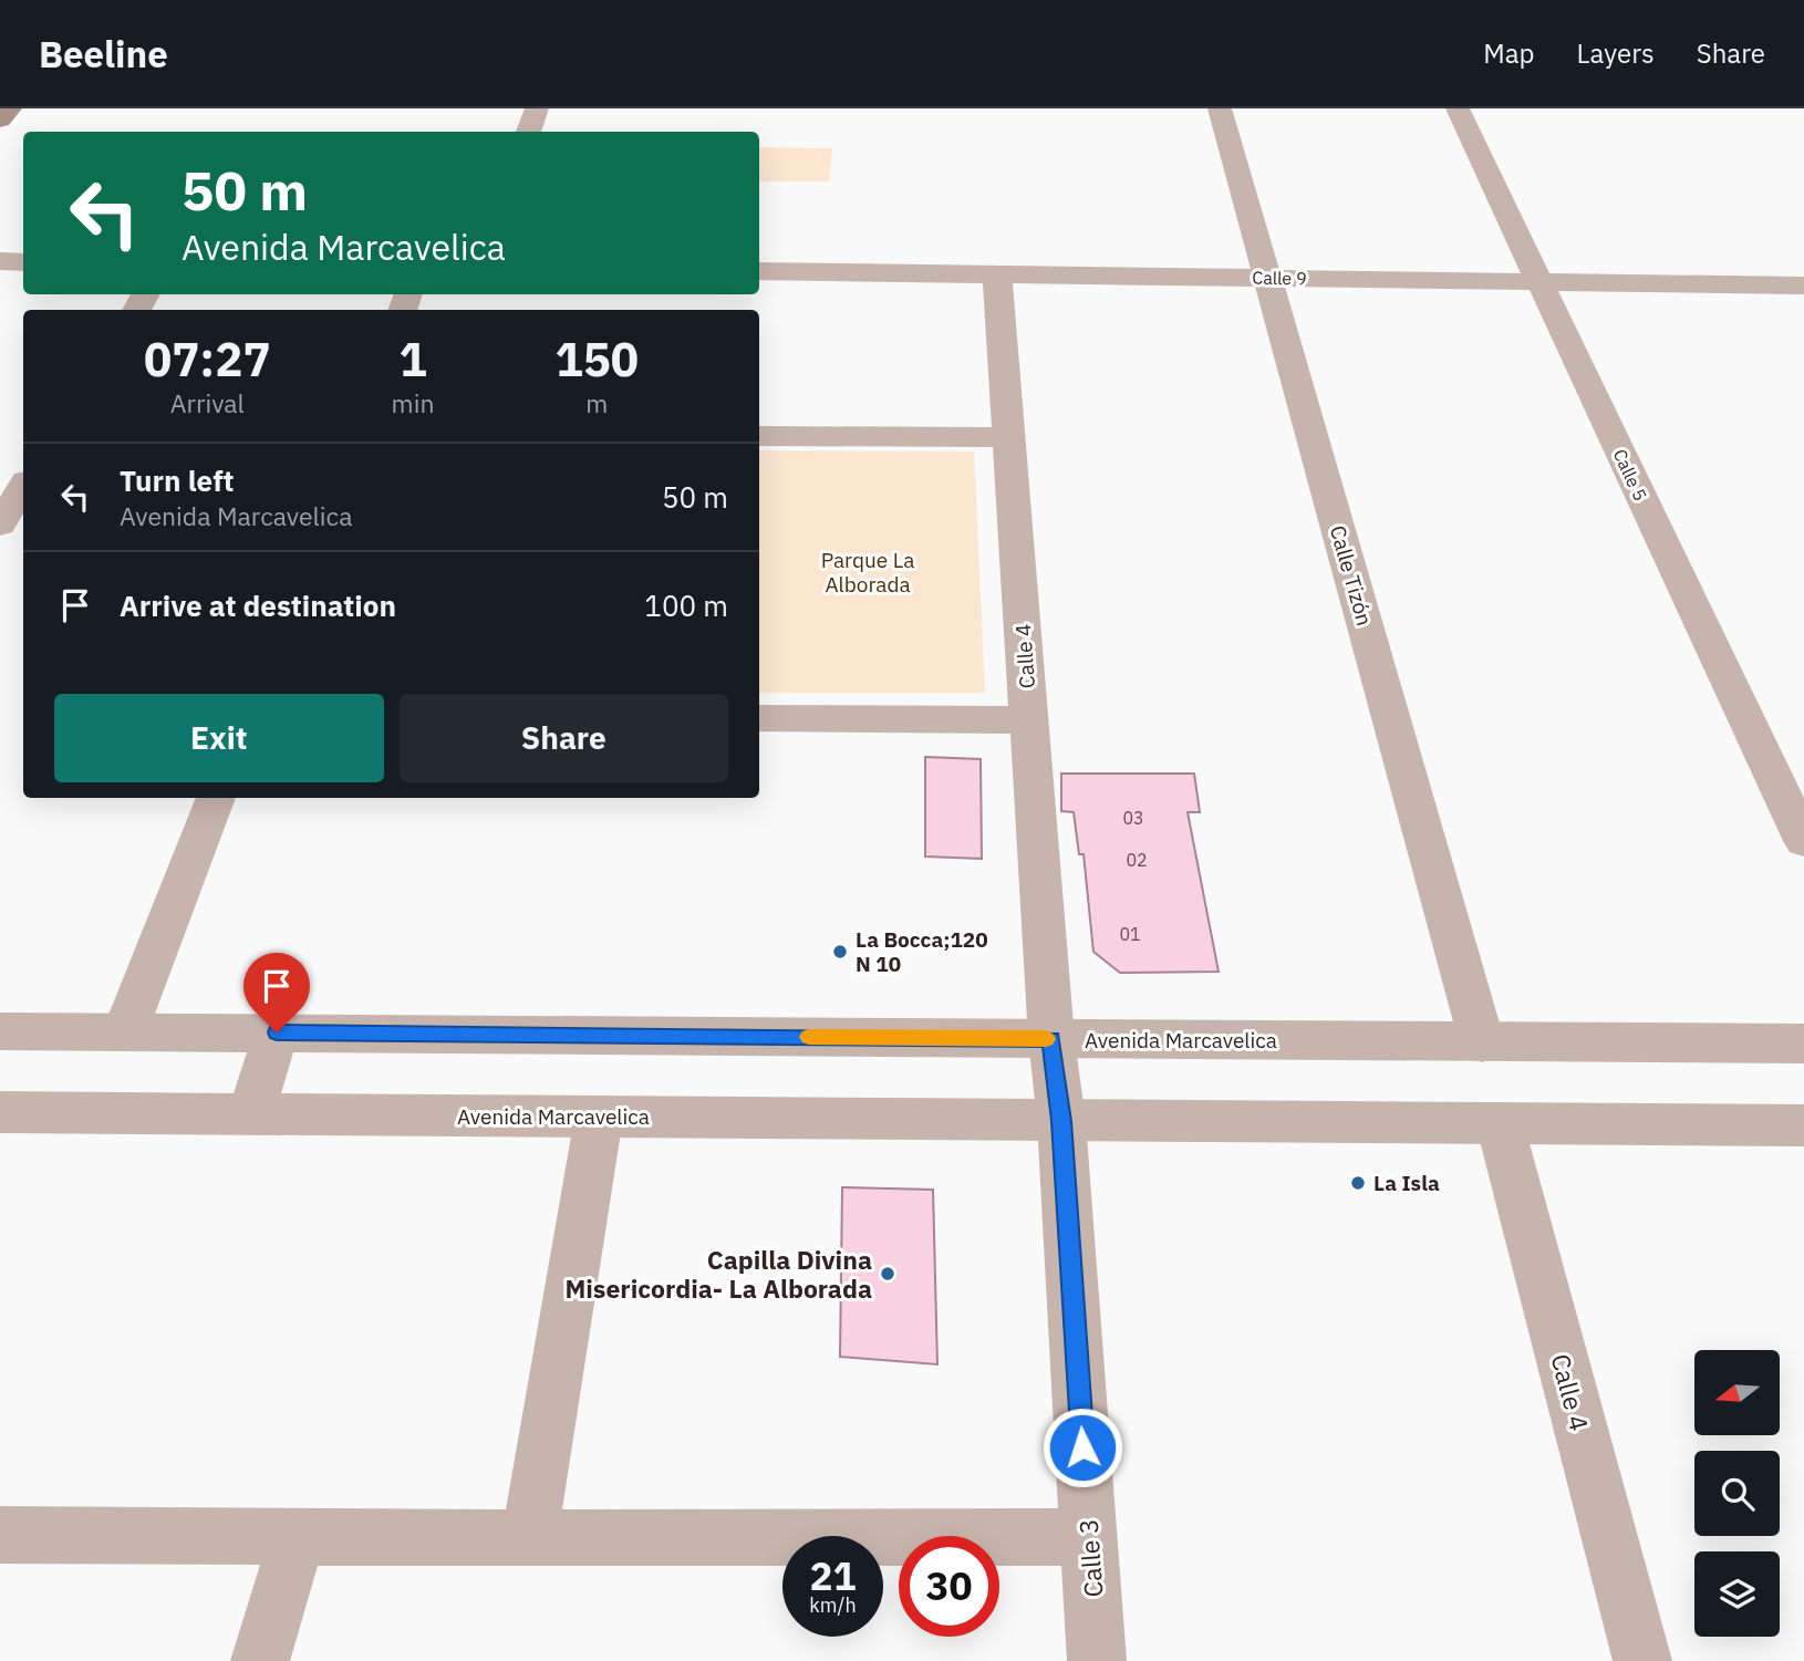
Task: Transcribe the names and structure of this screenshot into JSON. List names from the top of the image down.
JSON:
{
  "streets": {
    "street": [
      "Calle 9",
      "Calle 5",
      "Calle Tizón",
      "Calle 4",
      "Avenida Marcavelica",
      "Calle 3"
    ]
  },
  "crossings": [
    ["Calle 9", "Calle 5"],
    ["Calle 9", "Calle Tizón"],
    ["Calle 9", "Calle 4"],
    ["Calle Tizón", "Avenida Marcavelica"],
    ["Calle 4", "Avenida Marcavelica"],
    ["Calle 4", "Calle 3"],
    ["Avenida Marcavelica", "Calle 3"]
  ],
  "parks": ["Parque La Alborada"],
  "places": ["La Bocca;120 N 10", "La Isla", "Capilla Divina Misericordia- La Alborada"],
  "house_numbers": ["03", "02", "01"],
  "north": "left",
  "page": {
    "header": "Beeline",
    "nav": ["Map", "Layers", "Share"],
    "turn": ["50 m", "Avenida Marcavelica"],
    "eta": [
      "07:27",
      "Arrival",
      "1",
      "min",
      "150",
      "m"
    ],
    "list": [
      {
        "name": "Turn left",
        "note": "Avenida Marcavelica",
        "value": "50 m"
      },
      {
        "name": "Arrive at destination",
        "value": "100 m"
      }
    ],
    "buttons": ["Exit", "Share"],
    "speed": "21 km/h",
    "limit": "30"
  }
}
